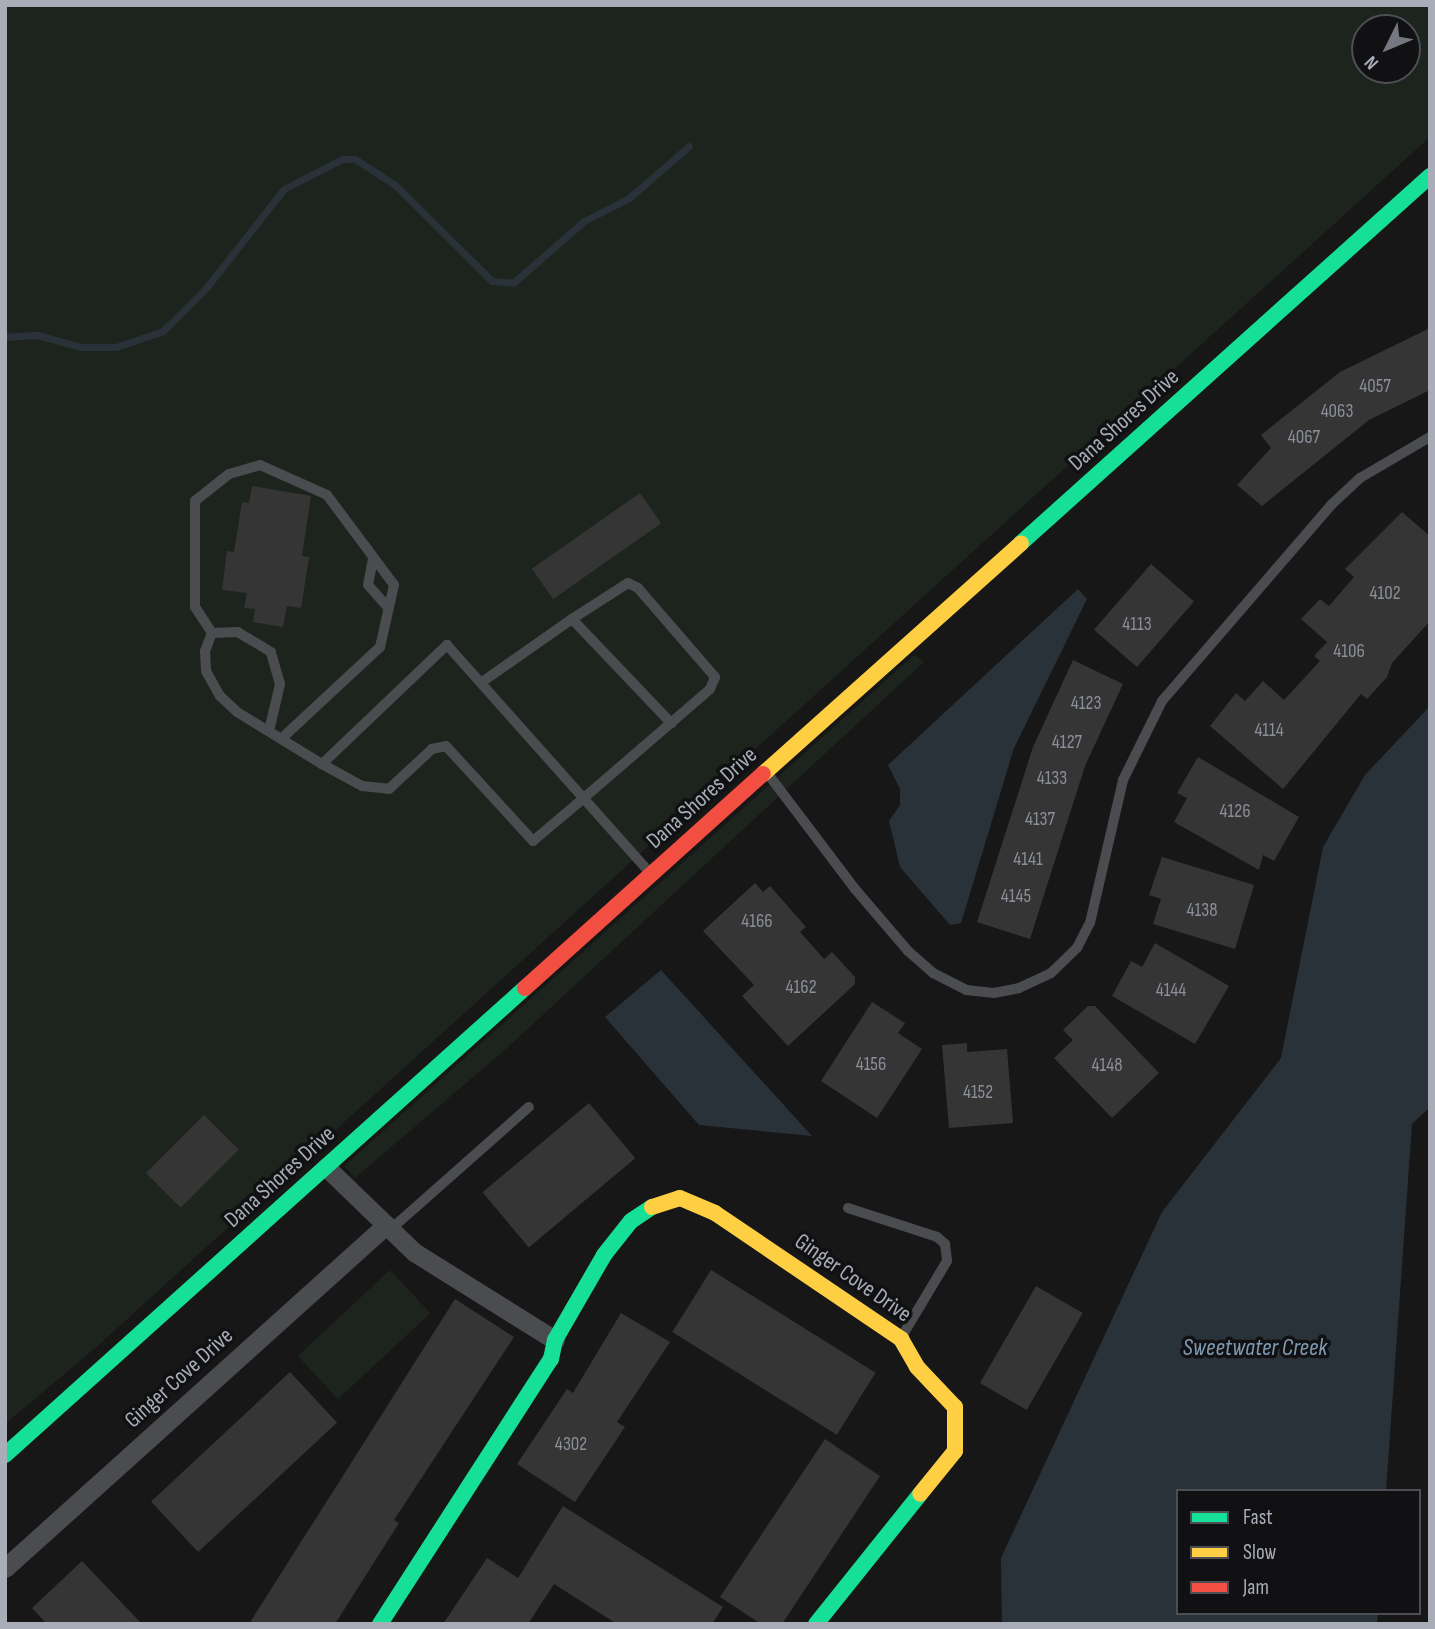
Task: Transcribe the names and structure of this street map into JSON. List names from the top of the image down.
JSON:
{
  "streets": {
    "street": ["Dana Shores Drive", "Ginger Cove Drive"]
  },
  "water": ["Sweetwater Creek"],
  "house_numbers": [
    "4057",
    "4063",
    "4067",
    "4102",
    "4113",
    "4106",
    "4123",
    "4114",
    "4127",
    "4133",
    "4126",
    "4137",
    "4141",
    "4145",
    "4138",
    "4166",
    "4162",
    "4144",
    "4156",
    "4148",
    "4152",
    "4302"
  ],
  "legend": ["Fast", "Slow", "Jam"],
  "north": "bottom left"
}
